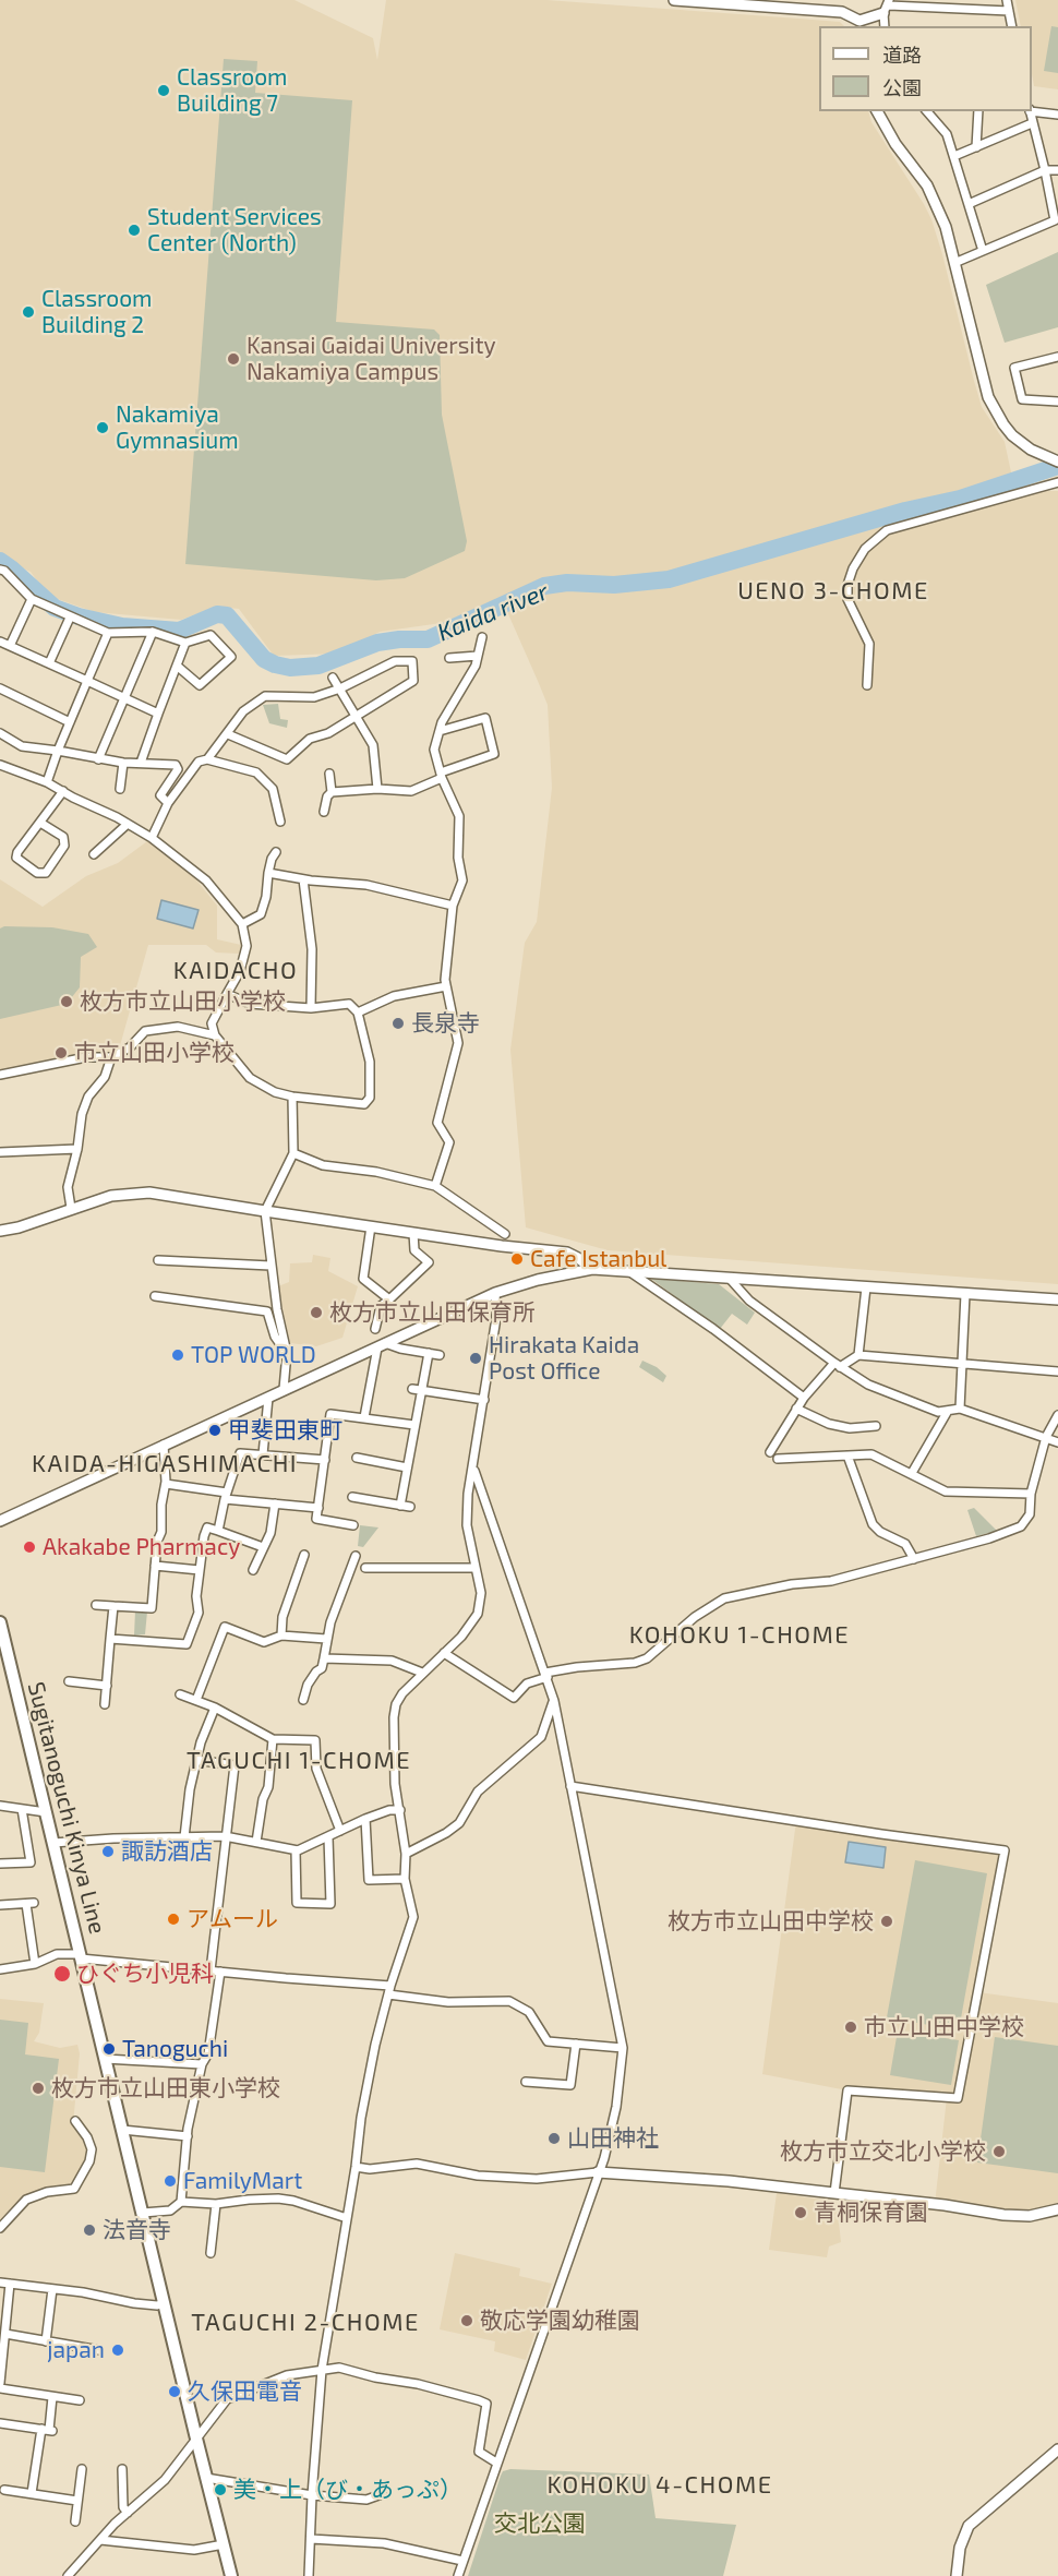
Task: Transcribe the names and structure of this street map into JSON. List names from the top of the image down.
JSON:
{
  "streets": {
    "main road": ["Sugitanoguchi Kinya Line"]
  },
  "districts": [
    "UENO 3-CHOME",
    "KAIDACHO",
    "KAIDA-HIGASHIMACHI",
    "KOHOKU 1-CHOME",
    "TAGUCHI 1-CHOME",
    "TAGUCHI 2-CHOME",
    "KOHOKU 4-CHOME"
  ],
  "water": ["Kaida river"],
  "parks": ["交北公園"],
  "places": [
    "Classroom Building 7",
    "Student Services Center (North)",
    "Classroom Building 2",
    "Kansai Gaidai University Nakamiya Campus",
    "Nakamiya Gymnasium",
    "枚方市立山田小学校",
    "長泉寺",
    "市立山田小学校",
    "Cafe Istanbul",
    "枚方市立山田保育所",
    "TOP WORLD",
    "Hirakata Kaida Post Office",
    "甲斐田東町",
    "Akakabe Pharmacy",
    "諏訪酒店",
    "アムール",
    "枚方市立山田中学校",
    "ひぐち小児科",
    "市立山田中学校",
    "Tanoguchi",
    "枚方市立山田東小学校",
    "山田神社",
    "枚方市立交北小学校",
    "FamilyMart",
    "青桐保育園",
    "法音寺",
    "敬応学園幼稚園",
    "japan",
    "久保田電音",
    "美・上（び・あっぷ）"
  ],
  "legend": ["道路", "公園"]
}
